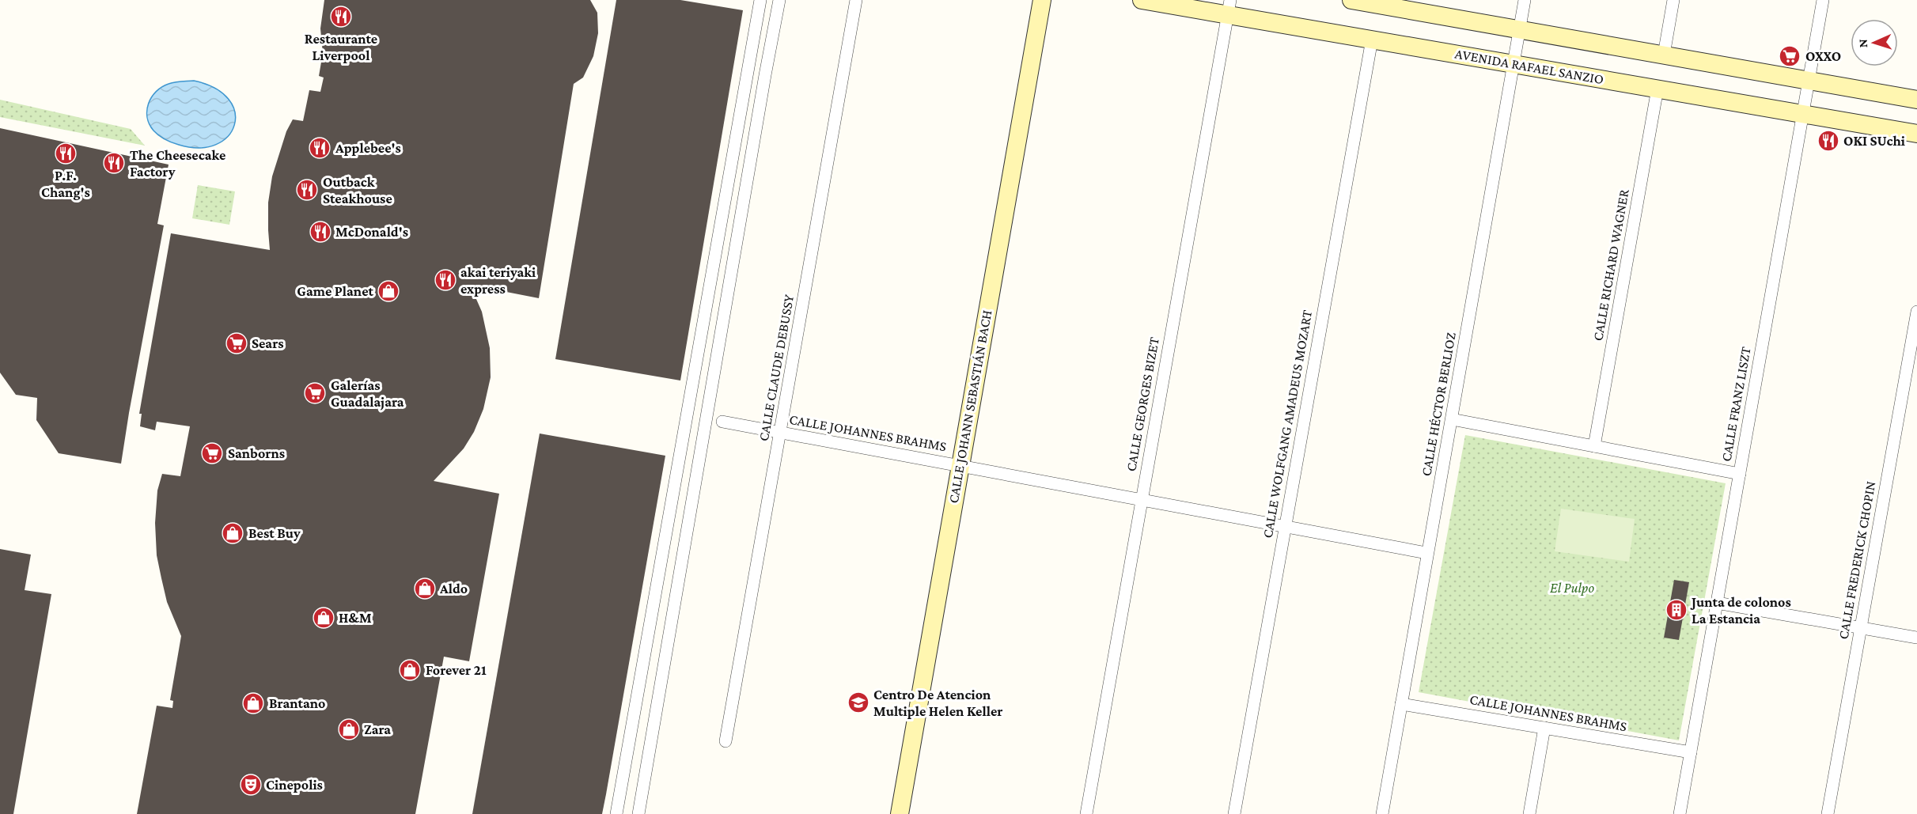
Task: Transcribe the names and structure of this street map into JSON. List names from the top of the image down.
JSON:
{
  "streets": {
    "main road": ["AVENIDA RAFAEL SANZIO", "CALLE JOHANN SEBASTIÁN BACH"],
    "street": [
      "CALLE RICHARD WAGNER",
      "CALLE CLAUDE DEBUSSY",
      "CALLE GEORGES BIZET",
      "CALLE HÉCTOR BERLIOZ",
      "CALLE FRANZ LISZT",
      "CALLE WOLFGANG AMADEUS MOZART",
      "CALLE JOHANNES BRAHMS",
      "CALLE FREDERICK CHOPIN"
    ]
  },
  "crossings": [
    ["AVENIDA RAFAEL SANZIO", "CALLE RICHARD WAGNER"],
    ["AVENIDA RAFAEL SANZIO", "CALLE GEORGES BIZET"],
    ["AVENIDA RAFAEL SANZIO", "CALLE HÉCTOR BERLIOZ"],
    ["AVENIDA RAFAEL SANZIO", "CALLE FRANZ LISZT"],
    ["AVENIDA RAFAEL SANZIO", "CALLE WOLFGANG AMADEUS MOZART"],
    ["CALLE CLAUDE DEBUSSY", "CALLE JOHANNES BRAHMS"],
    ["CALLE GEORGES BIZET", "CALLE JOHANNES BRAHMS"],
    ["CALLE HÉCTOR BERLIOZ", "CALLE JOHANNES BRAHMS"],
    ["CALLE FRANZ LISZT", "CALLE JOHANNES BRAHMS"],
    ["CALLE JOHANN SEBASTIÁN BACH", "CALLE JOHANNES BRAHMS"],
    ["CALLE WOLFGANG AMADEUS MOZART", "CALLE JOHANNES BRAHMS"]
  ],
  "parks": ["El Pulpo"],
  "places": {
    "restaurant": [
      "Restaurante Liverpool",
      "OKI SUchi",
      "Applebee's",
      "P.F. Chang's",
      "The Cheesecake Factory",
      "Outback Steakhouse",
      "McDonald's",
      "akai teriyaki express"
    ],
    "supermarket": [
      "OXXO",
      "Sears",
      "Galerías Guadalajara",
      "Sanborns"
    ],
    "shop": [
      "Game Planet",
      "Best Buy",
      "Aldo",
      "H&M",
      "Forever 21",
      "Brantano",
      "Zara"
    ],
    "building": ["Junta de colonos La Estancia"],
    "school or university": ["Centro De Atencion Multiple Helen Keller"],
    "theatre": ["Cinepolis"]
  },
  "north": "left"
}
